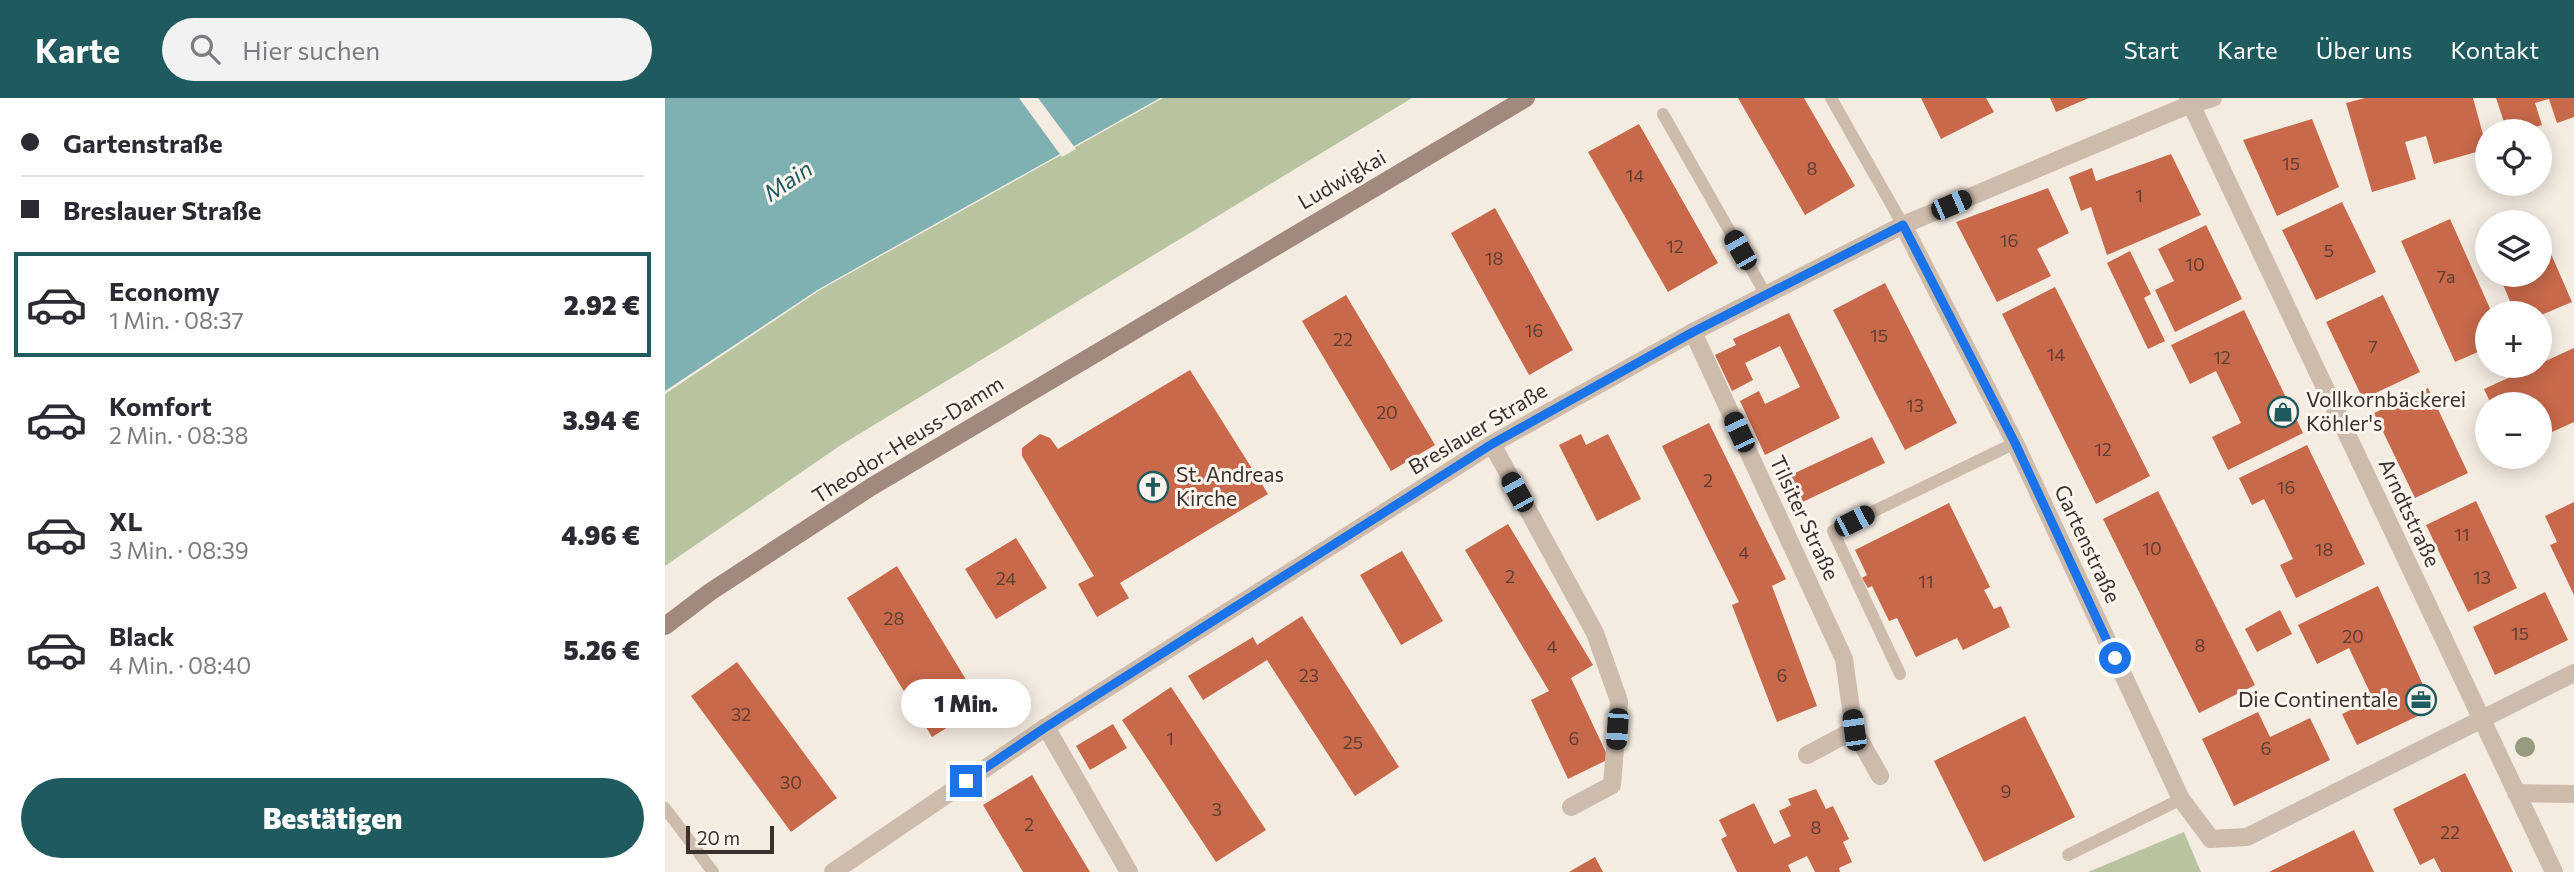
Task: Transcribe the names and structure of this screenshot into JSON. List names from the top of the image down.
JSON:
{
  "streets": {
    "main road": ["Ludwigkai", "Theodor-Heuss-Damm"],
    "street": [
      "Breslauer Straße",
      "Arndtstraße",
      "Tilsiter Straße",
      "Gartenstraße"
    ]
  },
  "crossings": [
    ["Ludwigkai", "Theodor-Heuss-Damm"],
    ["Breslauer Straße", "Arndtstraße"],
    ["Breslauer Straße", "Tilsiter Straße"],
    ["Breslauer Straße", "Gartenstraße"],
    ["Arndtstraße", "Gartenstraße"]
  ],
  "water": ["Main"],
  "places": {
    "shop": ["Vollkornbäckerei Köhler's"],
    "church": ["St. Andreas Kirche"],
    "office": ["Die Continentale"]
  },
  "house_numbers": [
    "15",
    "8",
    "14",
    "1",
    "16",
    "12",
    "5",
    "18",
    "10",
    "7a",
    "16",
    "15",
    "22",
    "7",
    "14",
    "12",
    "13",
    "20",
    "12",
    "2",
    "16",
    "11",
    "10",
    "18",
    "4",
    "2",
    "13",
    "24",
    "11",
    "28",
    "15",
    "20",
    "8",
    "4",
    "23",
    "6",
    "32",
    "1",
    "6",
    "25",
    "6",
    "30",
    "9",
    "3",
    "2",
    "8",
    "22"
  ],
  "scale_bar": "20 m",
  "page": {
    "header": "Karte",
    "search": "Hier suchen",
    "nav": [
      "Start",
      "Karte",
      "Über uns",
      "Kontakt"
    ],
    "banner": ["Gartenstraße", "Breslauer Straße"],
    "map_buttons": ["+", "−"],
    "list": [
      {
        "name": "Economy",
        "note": "1 Min. · 08:37",
        "value": "2.92 €"
      },
      {
        "name": "Komfort",
        "note": "2 Min. · 08:38",
        "value": "3.94 €"
      },
      {
        "name": "XL",
        "note": "3 Min. · 08:39",
        "value": "4.96 €"
      },
      {
        "name": "Black",
        "note": "4 Min. · 08:40",
        "value": "5.26 €"
      }
    ],
    "bubble": "1 Min.",
    "buttons": "Bestätigen",
    "scale": "20 m"
  }
}
